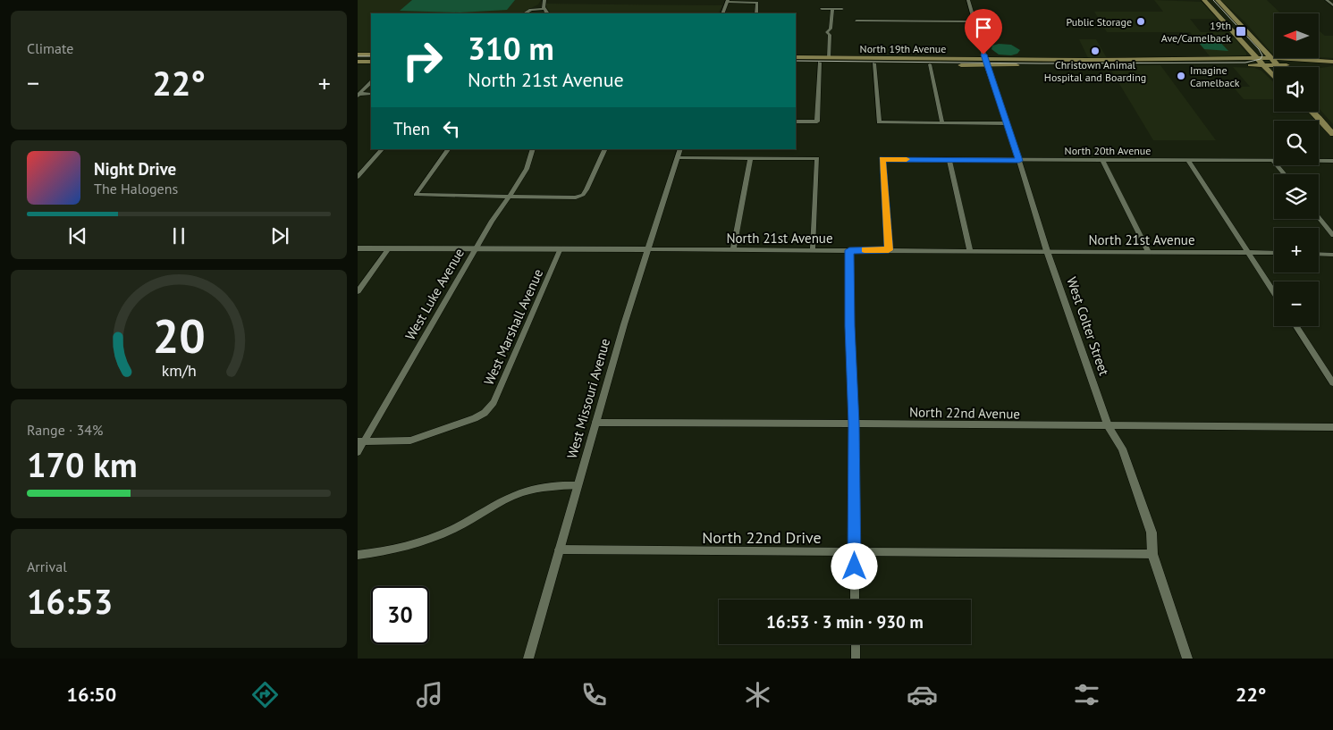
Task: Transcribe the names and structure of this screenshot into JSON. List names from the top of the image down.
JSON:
{
  "streets": {
    "main road": ["North 19th Avenue"],
    "street": [
      "North 20th Avenue",
      "North 21st Avenue",
      "West Luke Avenue",
      "West Colter Street",
      "West Marshall Avenue",
      "West Missouri Avenue",
      "North 22nd Avenue",
      "North 22nd Drive"
    ]
  },
  "crossings": [
    ["North 19th Avenue", "West Colter Street"],
    ["North 20th Avenue", "North 21st Avenue"],
    ["North 20th Avenue", "West Colter Street"],
    ["North 21st Avenue", "West Luke Avenue"],
    ["North 21st Avenue", "West Colter Street"],
    ["North 21st Avenue", "West Marshall Avenue"],
    ["North 21st Avenue", "West Missouri Avenue"],
    ["West Luke Avenue", "West Marshall Avenue"],
    ["West Colter Street", "North 22nd Avenue"],
    ["West Colter Street", "North 22nd Drive"],
    ["West Missouri Avenue", "North 22nd Avenue"],
    ["West Missouri Avenue", "North 22nd Drive"]
  ],
  "places": {
    "other": ["Public Storage", "Christown Animal Hospital and Boarding", "Imagine Camelback"],
    "transit": ["19th Ave/Camelback"]
  },
  "north": "left",
  "page": {
    "tile": [
      "Climate",
      ["Range · 34%", "170 km"],
      ["Arrival", "16:53"]
    ],
    "map_buttons": ["+", "−"],
    "turn": ["310 m", "North 21st Avenue"],
    "heat": ["−", "22°", "+"],
    "then": "Then",
    "song": ["Night Drive", "The Halogens"],
    "limit": "30",
    "trip": "16:53 · 3 min · 930 m",
    "tabs": ["16:50", "22°"],
    "gauge": ["20", "km/h"]
  }
}
